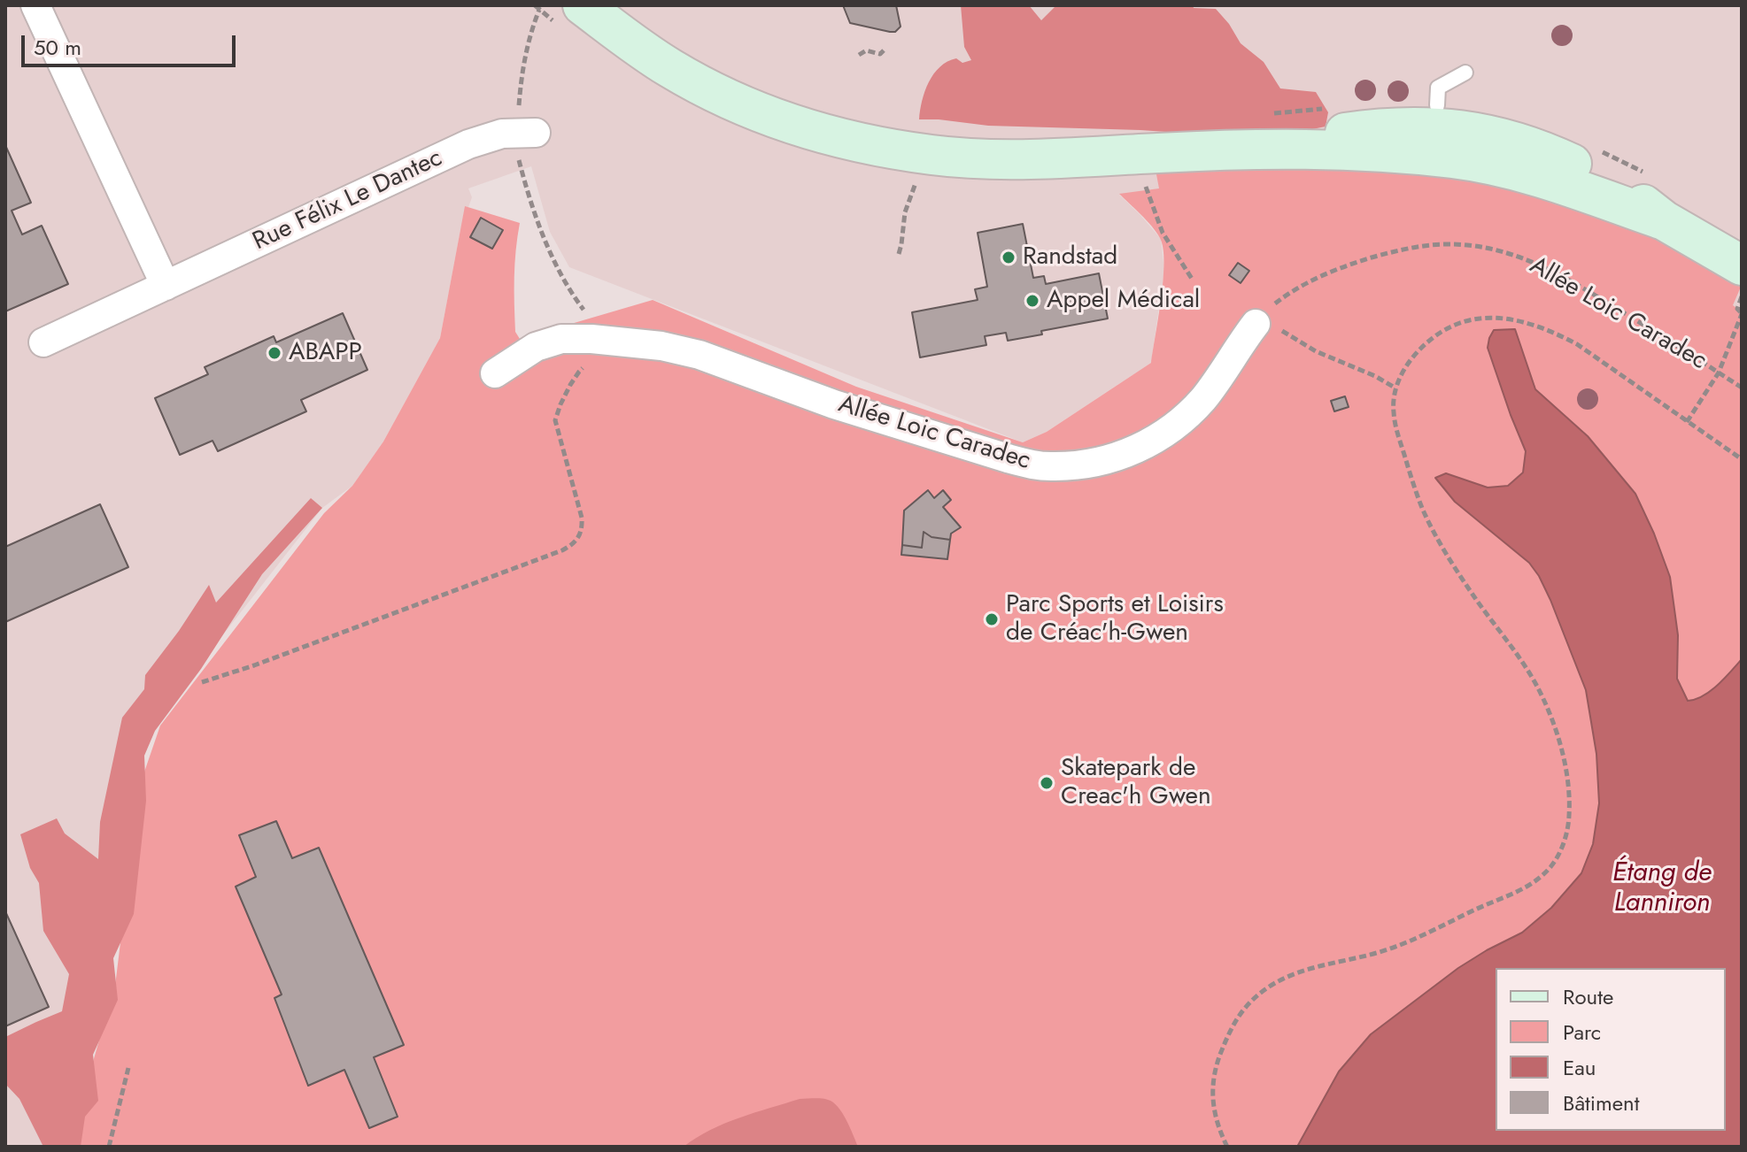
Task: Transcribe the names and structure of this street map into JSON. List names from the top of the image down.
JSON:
{
  "streets": {
    "street": ["Rue Félix Le Dantec", "Allée Loic Caradec"]
  },
  "water": ["Étang de Lanniron"],
  "places": [
    "Randstad",
    "Appel Médical",
    "ABAPP",
    "Parc Sports et Loisirs de Créac'h-Gwen",
    "Skatepark de Creac'h Gwen"
  ],
  "legend": [
    "Route",
    "Parc",
    "Eau",
    "Bâtiment"
  ],
  "scale_bar": "50 m"
}
